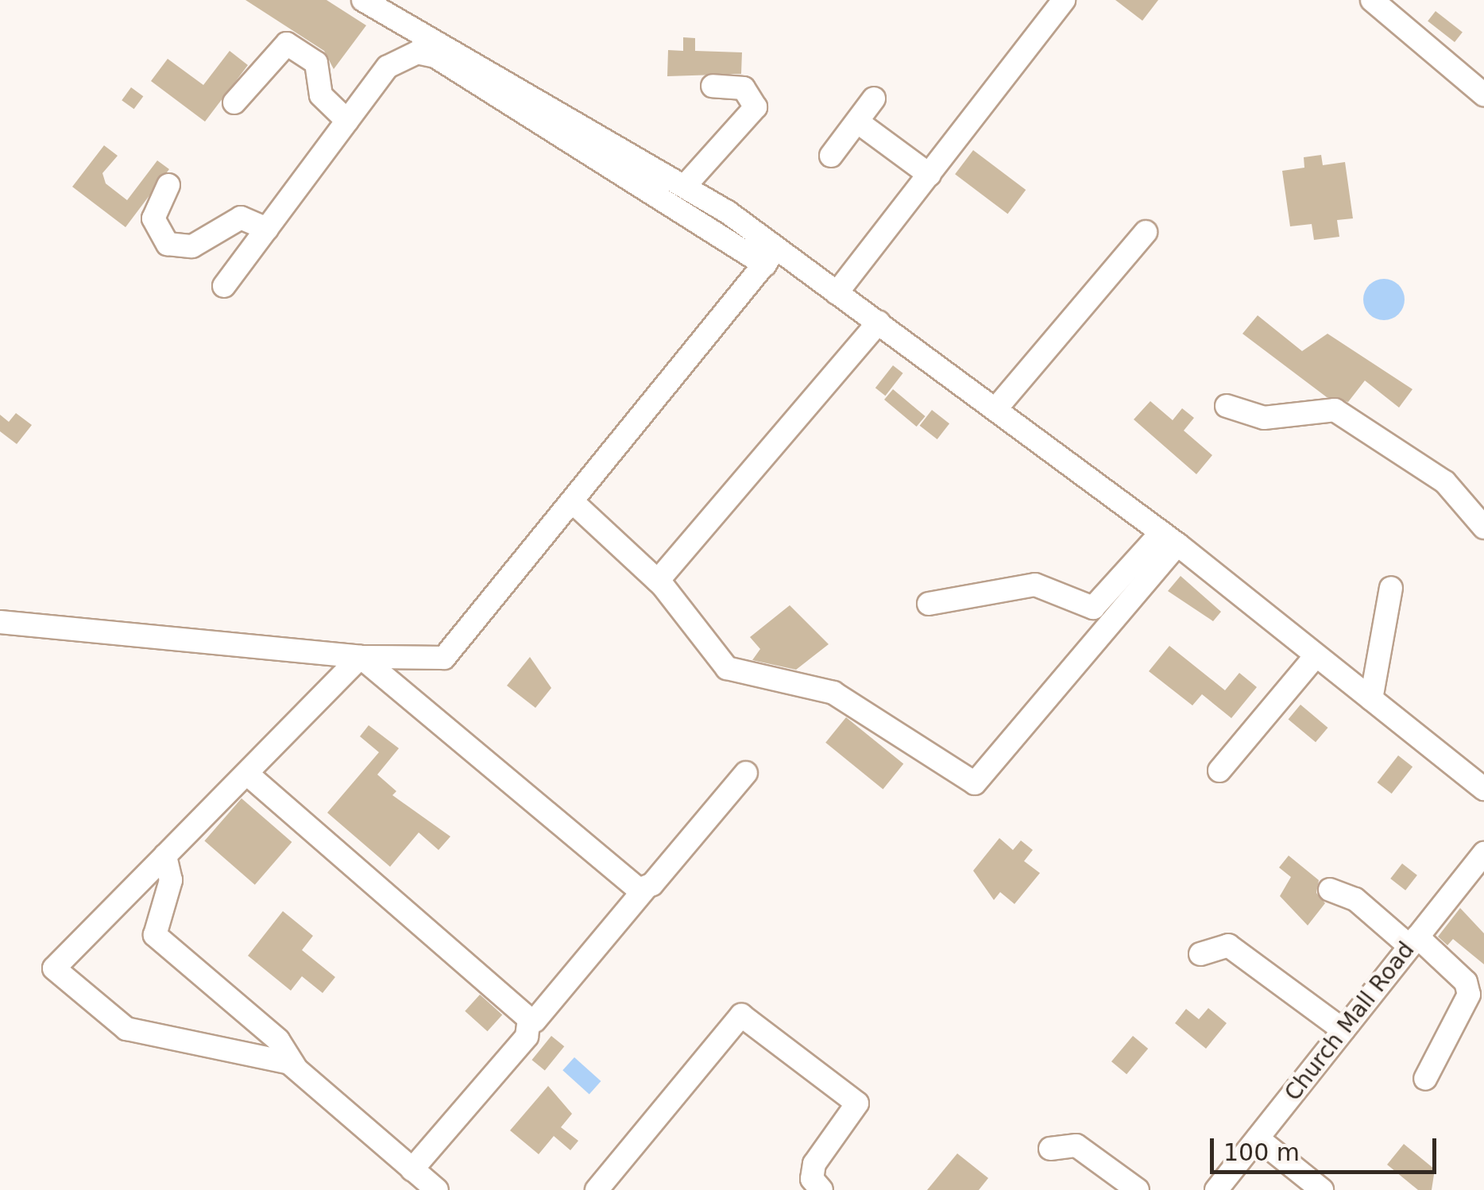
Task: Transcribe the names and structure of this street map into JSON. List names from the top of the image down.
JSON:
{
  "streets": {
    "street": ["Church Mall Road"]
  },
  "scale_bar": "100 m"
}
